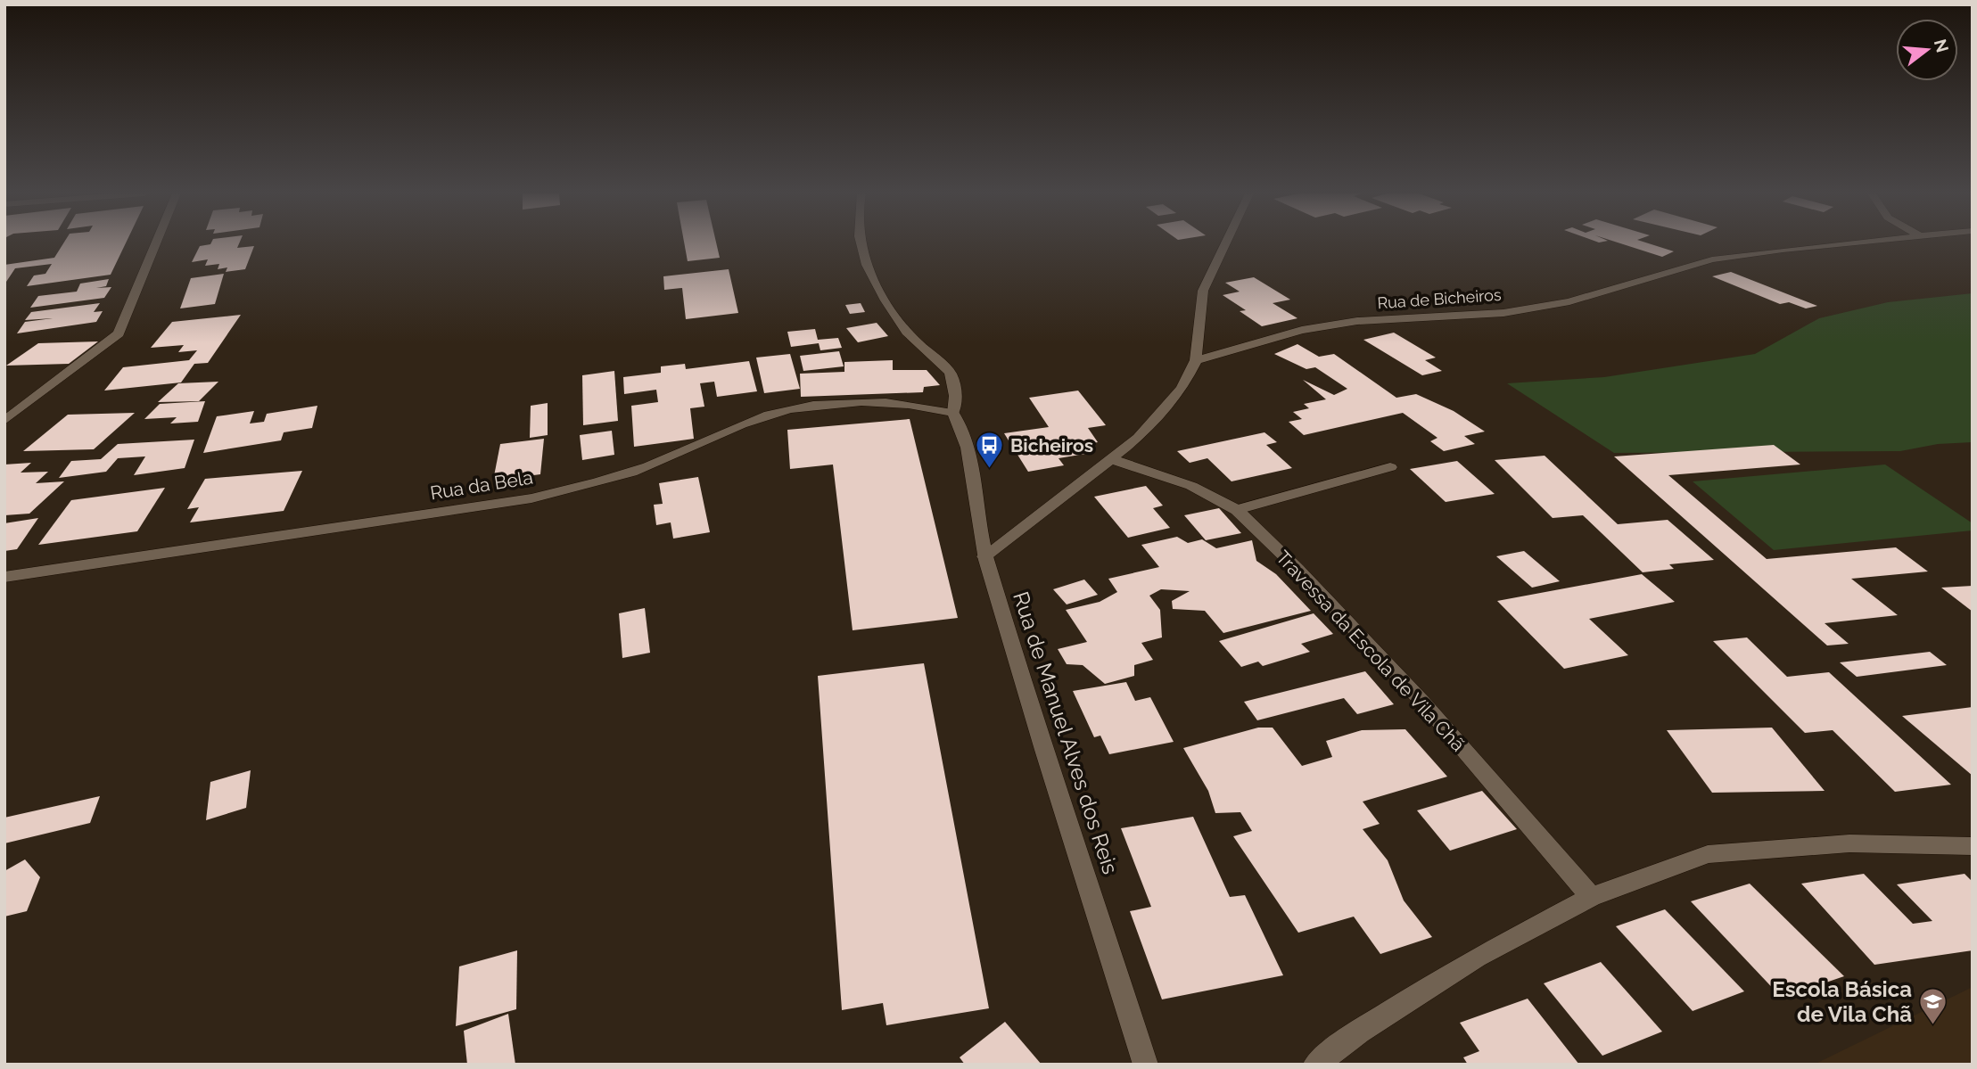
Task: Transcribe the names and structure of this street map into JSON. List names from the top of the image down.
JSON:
{
  "streets": {
    "street": [
      "Rua de Bicheiros",
      "Rua da Bela",
      "Travessa da Escola de Vila Chã",
      "Rua de Manuel Alves dos Reis"
    ]
  },
  "crossings": [
    ["Rua da Bela", "Rua de Manuel Alves dos Reis"]
  ],
  "places": {
    "bus stop": ["Bicheiros"],
    "school or university": ["Escola Básica de Vila Chã"]
  },
  "north": "right"
}
